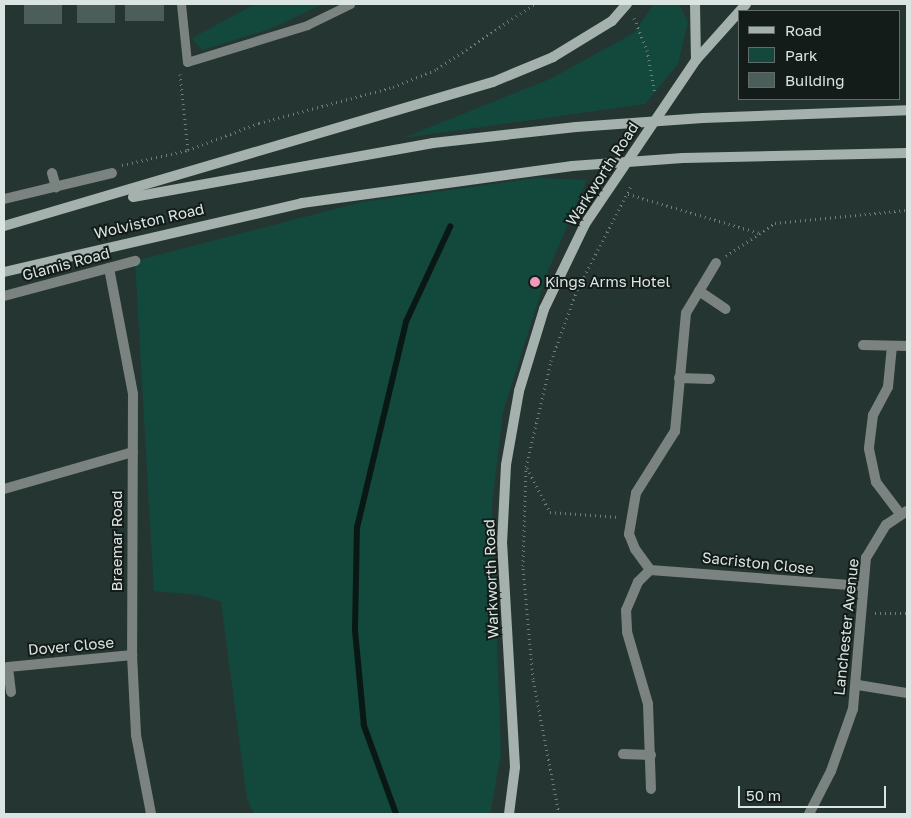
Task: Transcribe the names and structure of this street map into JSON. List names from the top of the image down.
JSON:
{
  "streets": {
    "street": [
      "Warkworth Road",
      "Wolviston Road",
      "Glamis Road",
      "Braemar Road",
      "Sacriston Close",
      "Lanchester Avenue",
      "Dover Close"
    ]
  },
  "crossings": [
    ["Glamis Road", "Braemar Road"],
    ["Braemar Road", "Dover Close"],
    ["Sacriston Close", "Lanchester Avenue"]
  ],
  "places": ["Kings Arms Hotel"],
  "legend": ["Road", "Park", "Building"],
  "scale_bar": "50 m"
}
